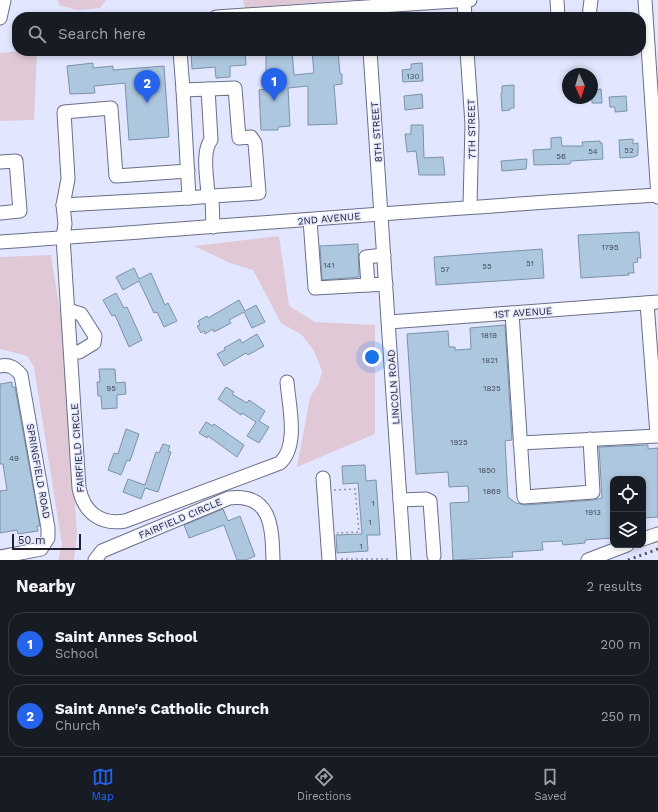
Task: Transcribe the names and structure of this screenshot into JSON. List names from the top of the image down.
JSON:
{
  "streets": {
    "street": [
      "7TH STREET",
      "8TH STREET",
      "2ND AVENUE",
      "1ST AVENUE",
      "LINCOLN ROAD",
      "FAIRFIELD CIRCLE",
      "SPRINGFIELD ROAD"
    ]
  },
  "crossings": [
    ["7TH STREET", "2ND AVENUE"],
    ["8TH STREET", "2ND AVENUE"],
    ["8TH STREET", "LINCOLN ROAD"],
    ["2ND AVENUE", "LINCOLN ROAD"],
    ["2ND AVENUE", "FAIRFIELD CIRCLE"],
    ["1ST AVENUE", "LINCOLN ROAD"]
  ],
  "house_numbers": [
    "130",
    "52",
    "54",
    "56",
    "1795",
    "51",
    "141",
    "55",
    "57",
    "1819",
    "1821",
    "95",
    "1825",
    "1925",
    "49",
    "1850",
    "1869",
    "1",
    "1913",
    "1",
    "1"
  ],
  "scale_bar": "50 m",
  "north": "bottom",
  "page": {
    "search": "Search here",
    "pins": ["1", "2"],
    "scale": "50 m",
    "heading": ["Nearby", "2 results"],
    "list": [
      {
        "mark": "1",
        "name": "Saint Annes School",
        "note": "School",
        "value": "200 m"
      },
      {
        "mark": "2",
        "name": "Saint Anne's Catholic Church",
        "note": "Church",
        "value": "250 m"
      }
    ],
    "nav": ["Map", "Directions", "Saved"]
  }
}
